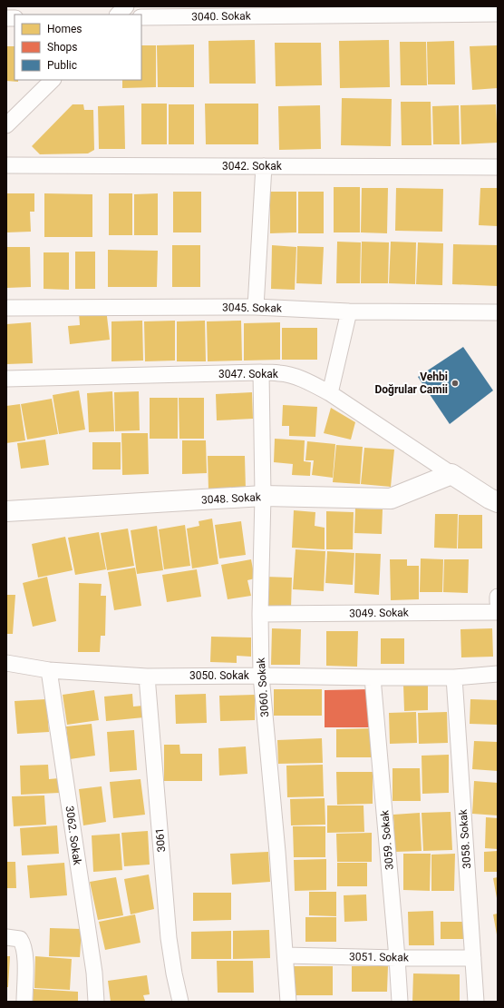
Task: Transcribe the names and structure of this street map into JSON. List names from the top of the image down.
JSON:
{
  "streets": {
    "street": [
      "3040. Sokak",
      "3042. Sokak",
      "3045. Sokak",
      "3047. Sokak",
      "3048. Sokak",
      "3049. Sokak",
      "3050. Sokak",
      "3060. Sokak",
      "3062. Sokak",
      "3058. Sokak",
      "3061",
      "3059. Sokak",
      "3051. Sokak"
    ]
  },
  "crossings": [
    ["3047. Sokak", "3048. Sokak"],
    ["3047. Sokak", "3060. Sokak"],
    ["3048. Sokak", "3060. Sokak"],
    ["3049. Sokak", "3060. Sokak"],
    ["3050. Sokak", "3060. Sokak"],
    ["3050. Sokak", "3062. Sokak"],
    ["3050. Sokak", "3058. Sokak"],
    ["3050. Sokak", "3061"],
    ["3050. Sokak", "3059. Sokak"],
    ["3060. Sokak", "3051. Sokak"],
    ["3058. Sokak", "3051. Sokak"],
    ["3059. Sokak", "3051. Sokak"]
  ],
  "places": ["Vehbi Doğrular Camii"],
  "legend": ["Homes", "Shops", "Public"]
}
